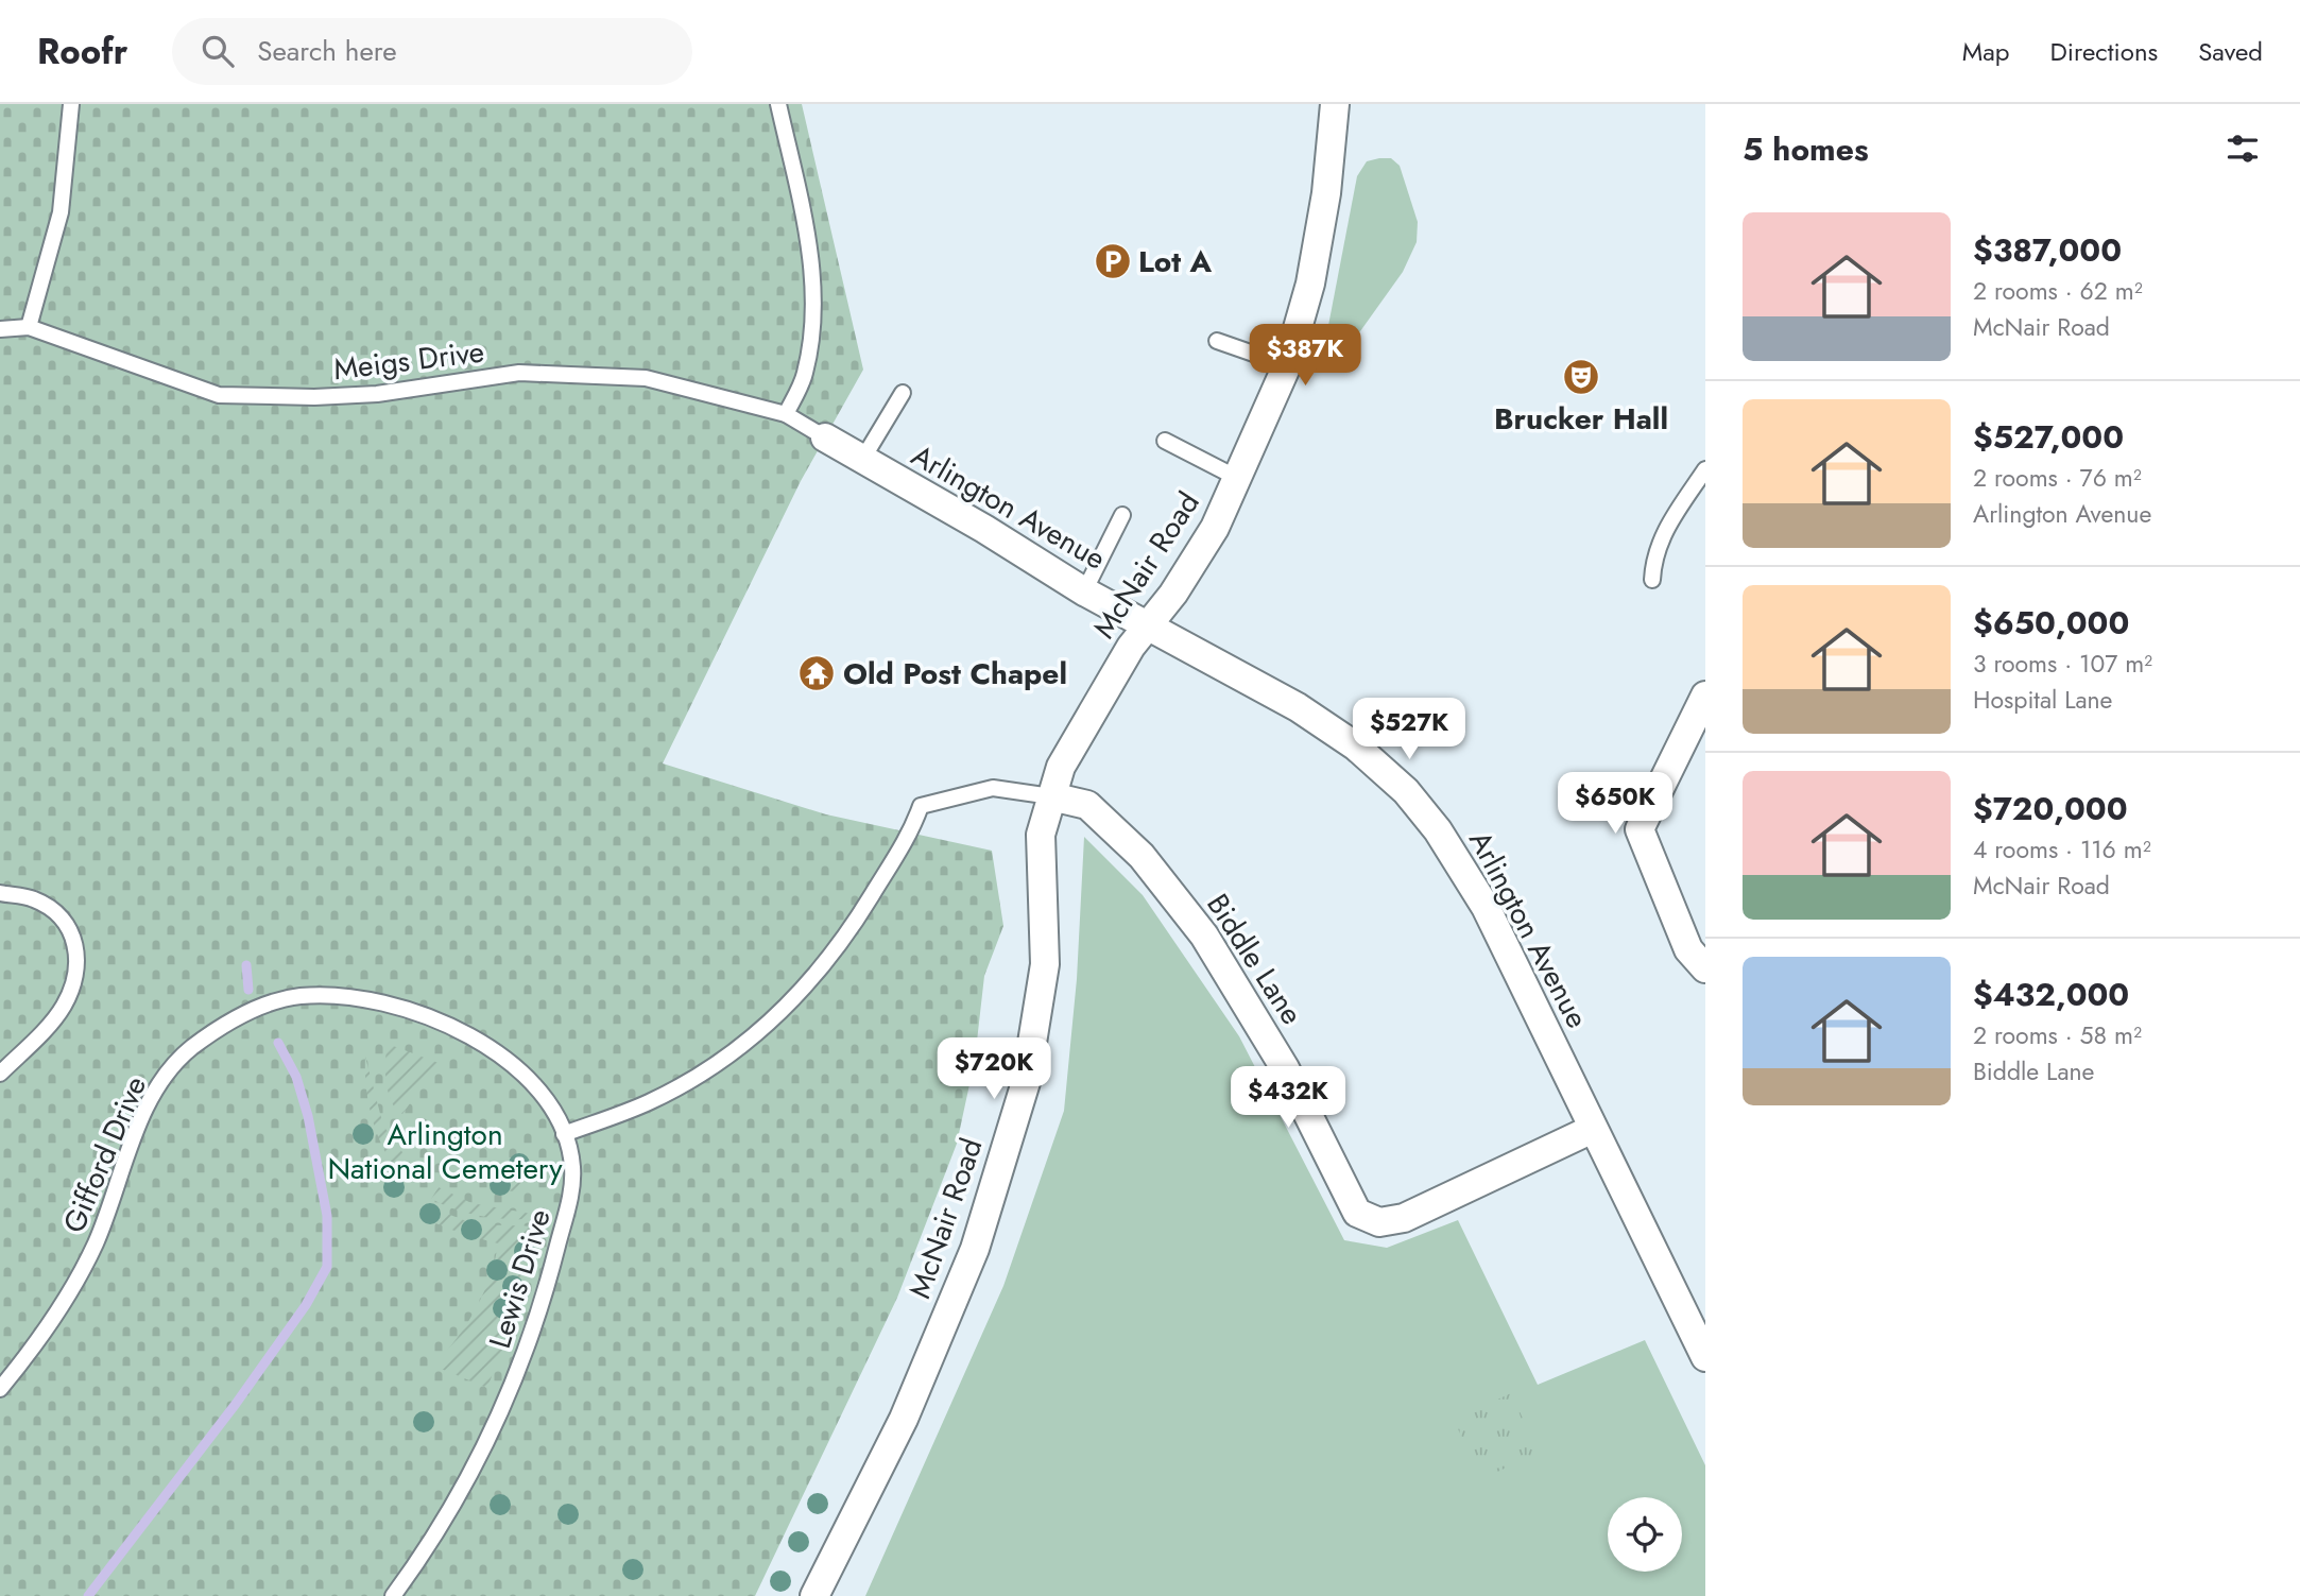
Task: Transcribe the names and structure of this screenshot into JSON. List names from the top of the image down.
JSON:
{
  "streets": {
    "street": ["Arlington Avenue", "McNair Road", "Biddle Lane"],
    "lane": ["Meigs Drive", "Gifford Drive", "Lewis Drive"]
  },
  "crossings": [
    ["Meigs Drive", "Arlington Avenue"],
    ["Arlington Avenue", "McNair Road"],
    ["Arlington Avenue", "Biddle Lane"],
    ["McNair Road", "Biddle Lane"],
    ["Gifford Drive", "Lewis Drive"]
  ],
  "parks": ["Arlington National Cemetery"],
  "places": {
    "parking": ["Lot A"],
    "theatre": ["Brucker Hall"],
    "temple": ["Old Post Chapel"]
  },
  "page": {
    "header": "Roofr",
    "search": "Search here",
    "nav": ["Map", "Directions", "Saved"],
    "heading": "5 homes",
    "list": [
      {
        "name": "$387,000",
        "note": "2 rooms · 62 m² · McNair Road"
      },
      {
        "name": "$527,000",
        "note": "2 rooms · 76 m² · Arlington Avenue"
      },
      {
        "name": "$650,000",
        "note": "3 rooms · 107 m² · Hospital Lane"
      },
      {
        "name": "$720,000",
        "note": "4 rooms · 116 m² · McNair Road"
      },
      {
        "name": "$432,000",
        "note": "2 rooms · 58 m² · Biddle Lane"
      }
    ],
    "price": [
      "$387K",
      "$527K",
      "$650K",
      "$720K",
      "$432K"
    ]
  }
}
